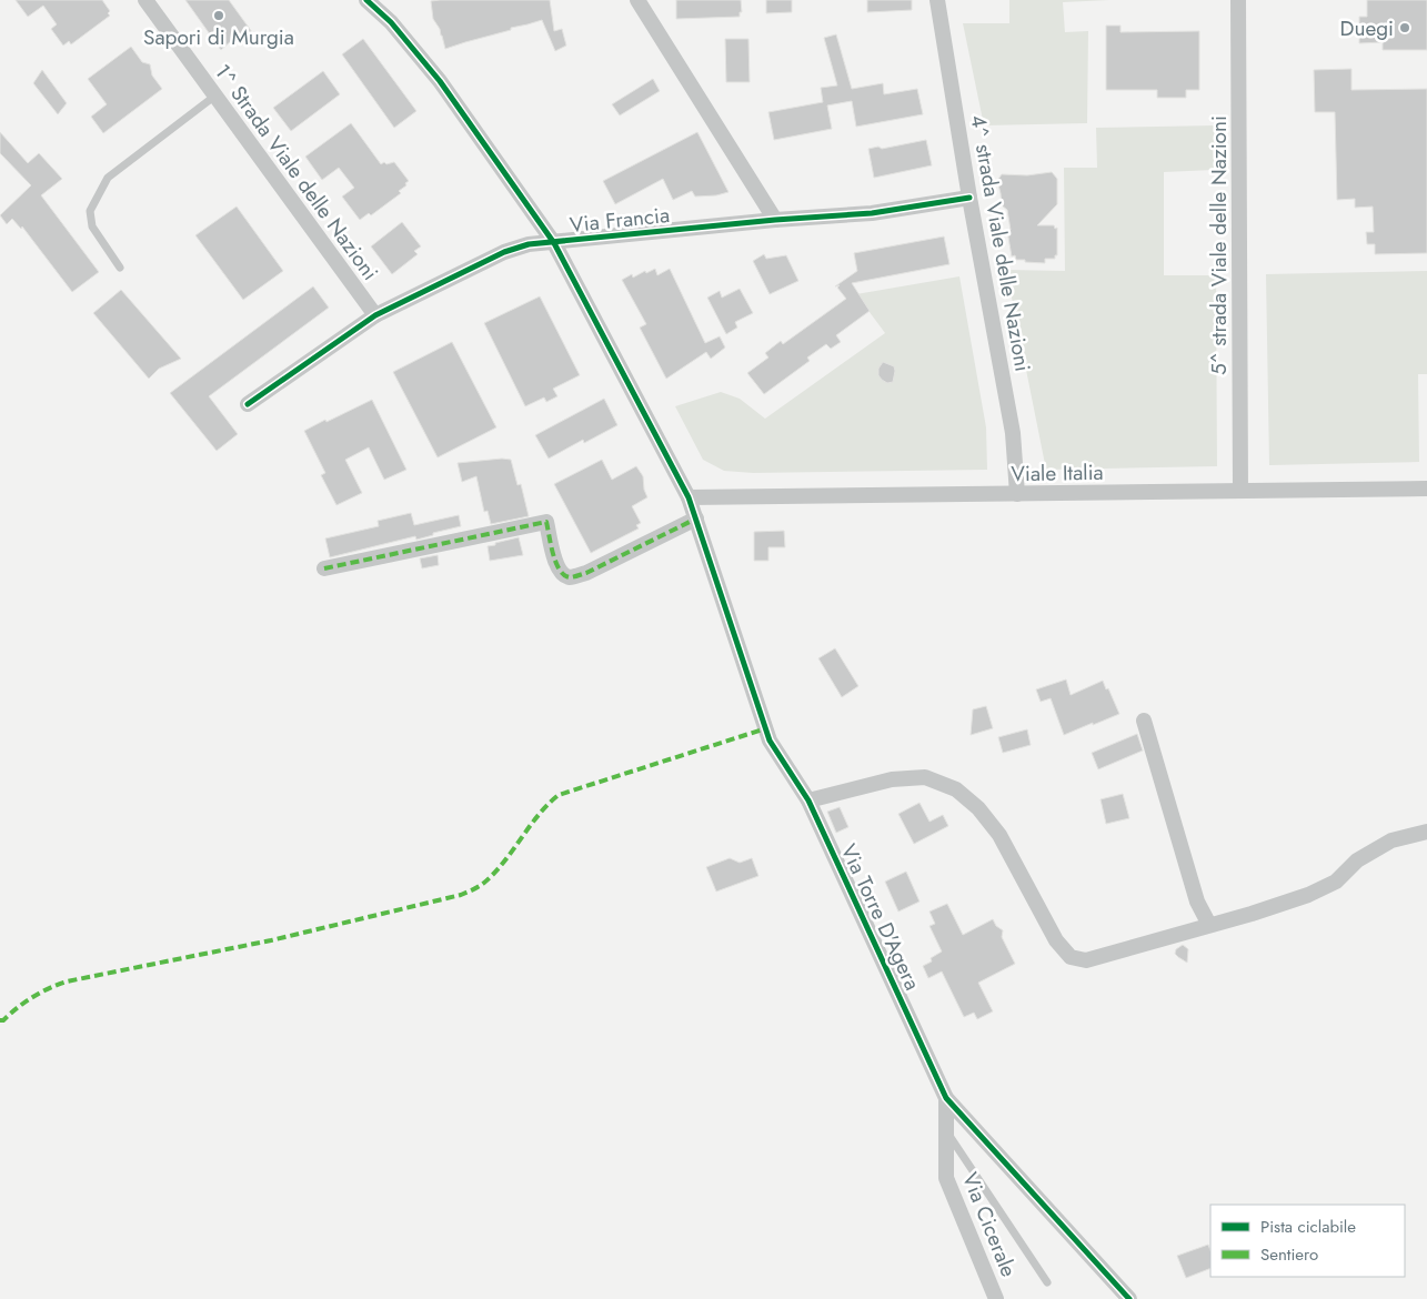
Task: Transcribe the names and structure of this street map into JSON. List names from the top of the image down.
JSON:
{
  "streets": {
    "street": [
      "1^ Strada Viale delle Nazioni",
      "Via Francia",
      "4^ strada Viale delle Nazioni",
      "5^ strada Viale delle Nazioni",
      "Viale Italia",
      "Via Torre D'Agera",
      "Via Cicerale"
    ]
  },
  "crossings": [
    ["1^ Strada Viale delle Nazioni", "Via Francia"],
    ["Via Francia", "4^ strada Viale delle Nazioni"],
    ["Via Francia", "Via Torre D'Agera"],
    ["4^ strada Viale delle Nazioni", "Viale Italia"],
    ["5^ strada Viale delle Nazioni", "Viale Italia"],
    ["Viale Italia", "Via Torre D'Agera"],
    ["Via Torre D'Agera", "Via Cicerale"]
  ],
  "places": ["Sapori di Murgia", "Duegi"],
  "legend": ["Pista ciclabile", "Sentiero"]
}
